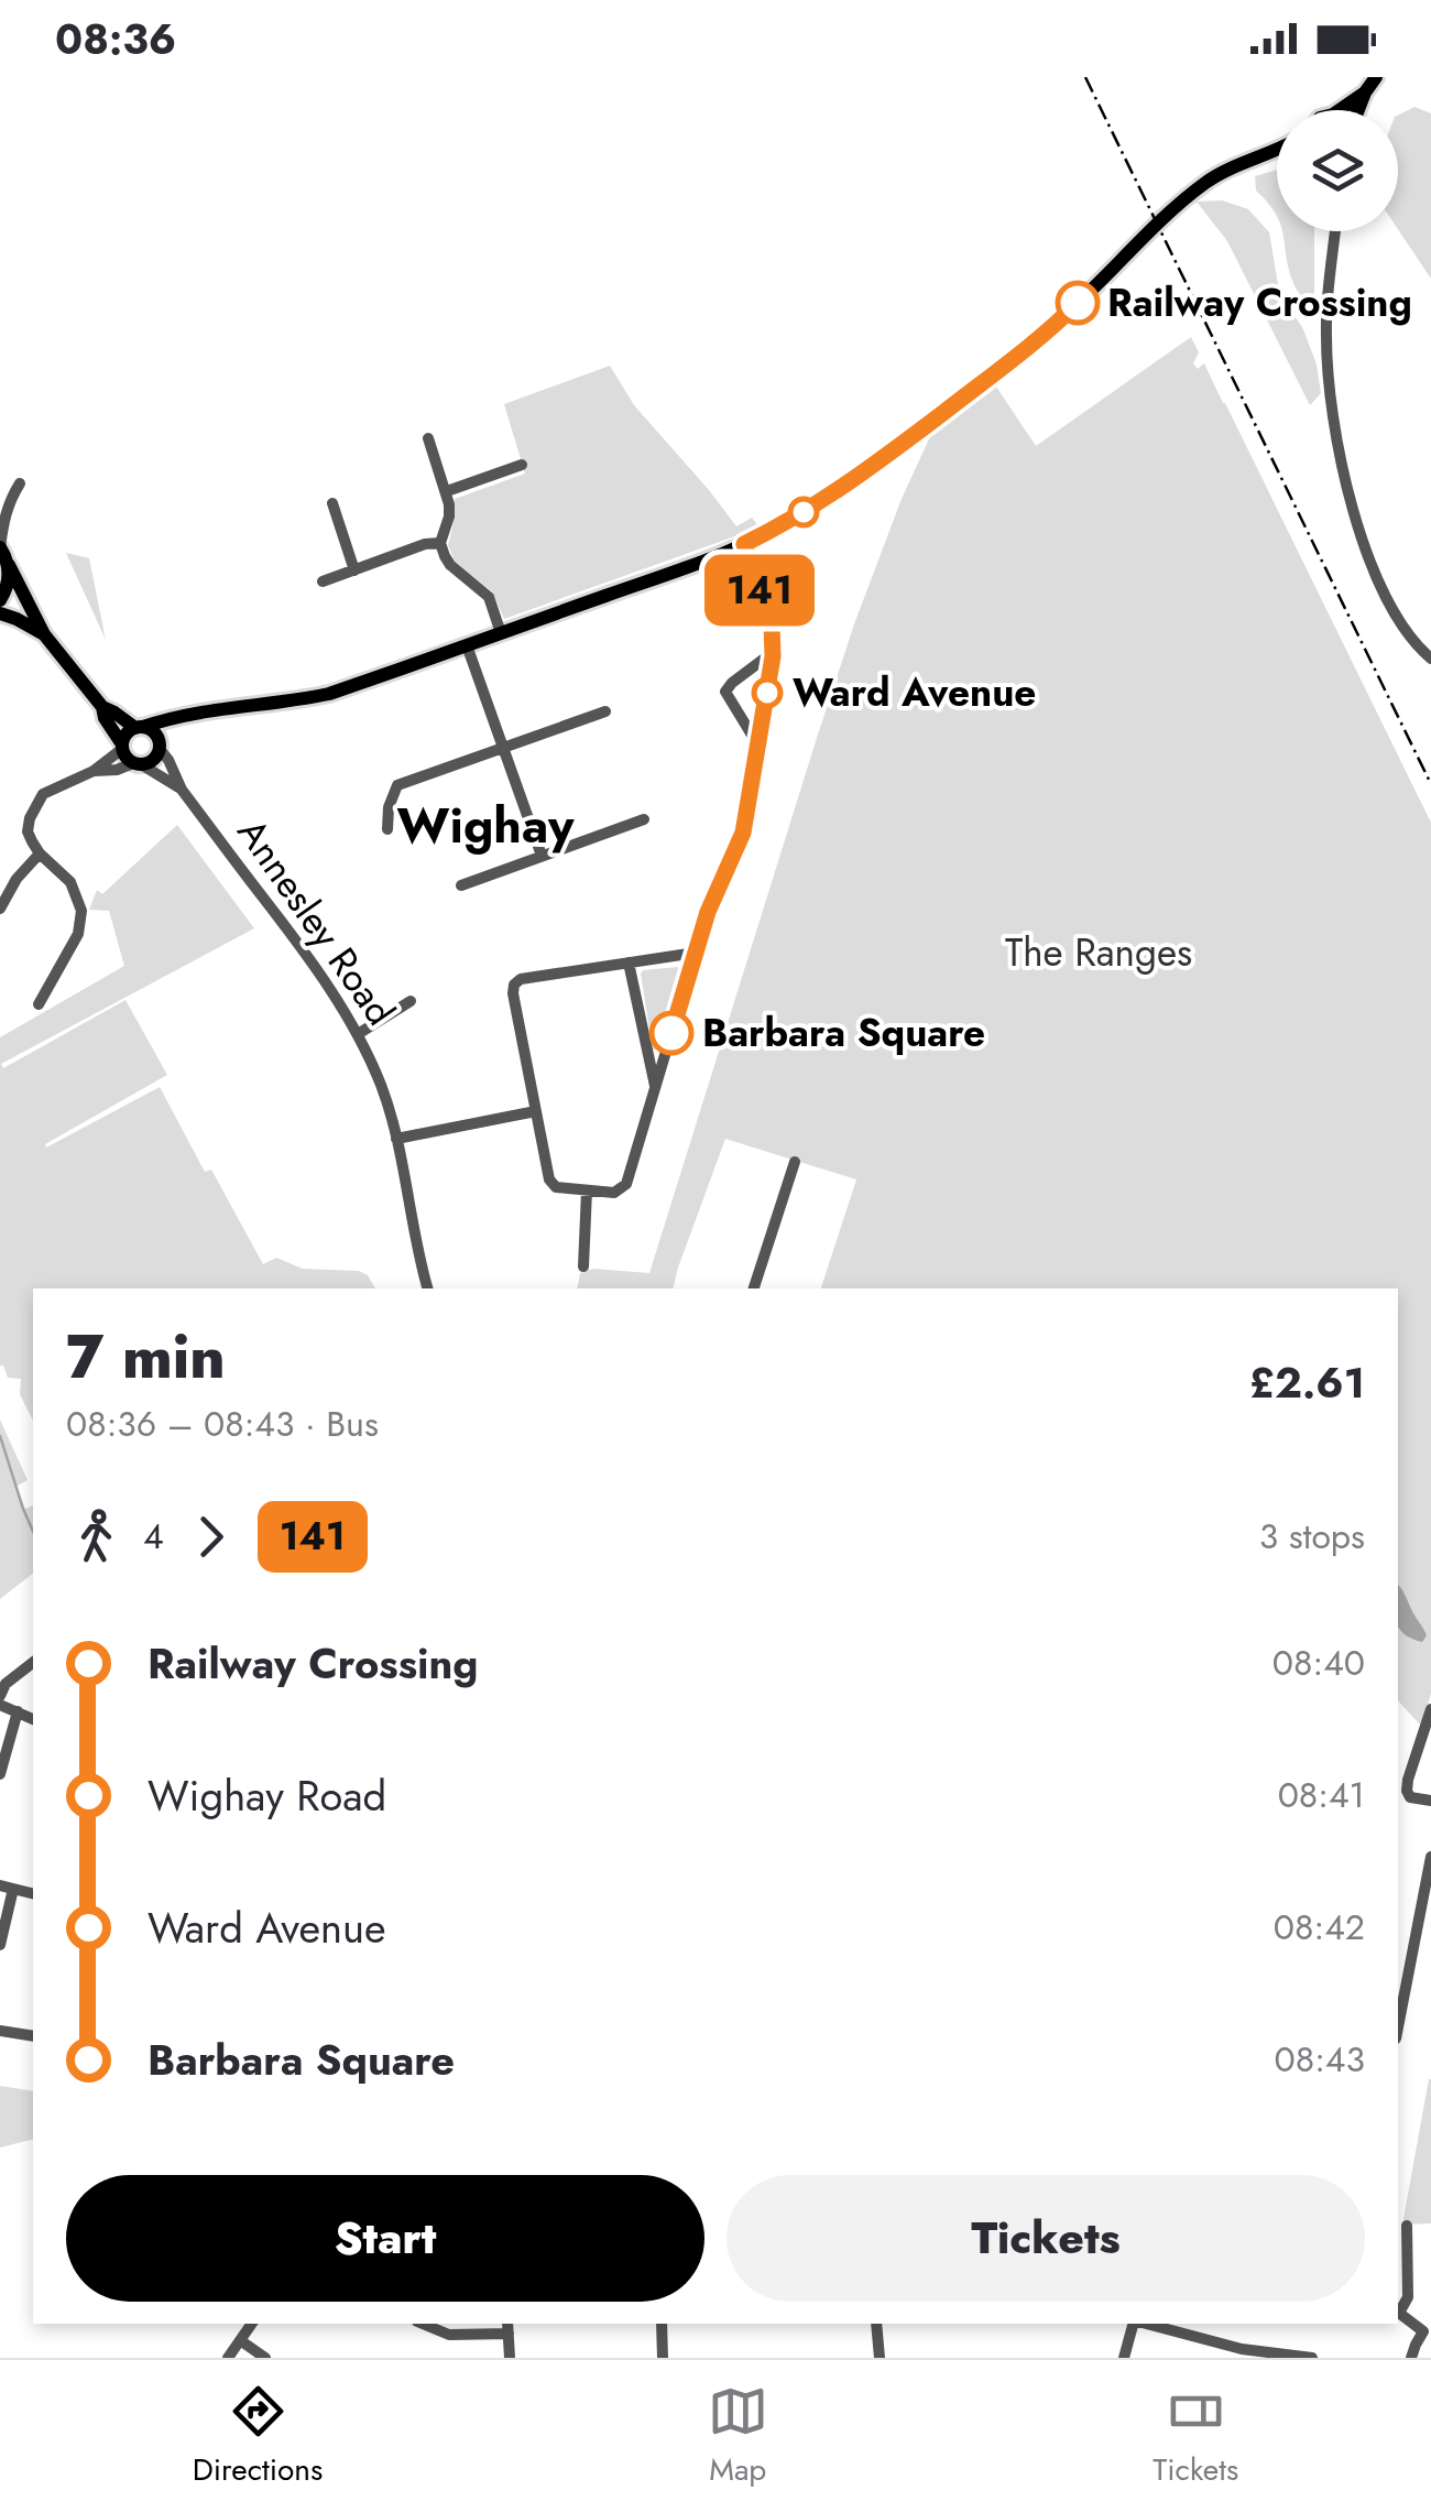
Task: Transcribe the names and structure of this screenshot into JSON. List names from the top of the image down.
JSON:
{
  "streets": {
    "street": ["Annesley Road"]
  },
  "districts": ["Wighay"],
  "parks": ["The Ranges"],
  "places": ["Railway Crossing", "Ward Avenue", "Barbara Square"],
  "lines": ["bus line 141"],
  "page": {
    "status": "08:36",
    "on_map": "141",
    "heading": ["7 min", "08:36 – 08:43 · Bus", "£2.61"],
    "legs": ["4", "141", "3 stops"],
    "list": [
      {
        "name": "Railway Crossing",
        "value": "08:40"
      },
      {
        "name": "Wighay Road",
        "value": "08:41"
      },
      {
        "name": "Ward Avenue",
        "value": "08:42"
      },
      {
        "name": "Barbara Square",
        "value": "08:43"
      }
    ],
    "buttons": ["Start", "Tickets"],
    "tabs": ["Directions", "Map", "Tickets"]
  }
}
